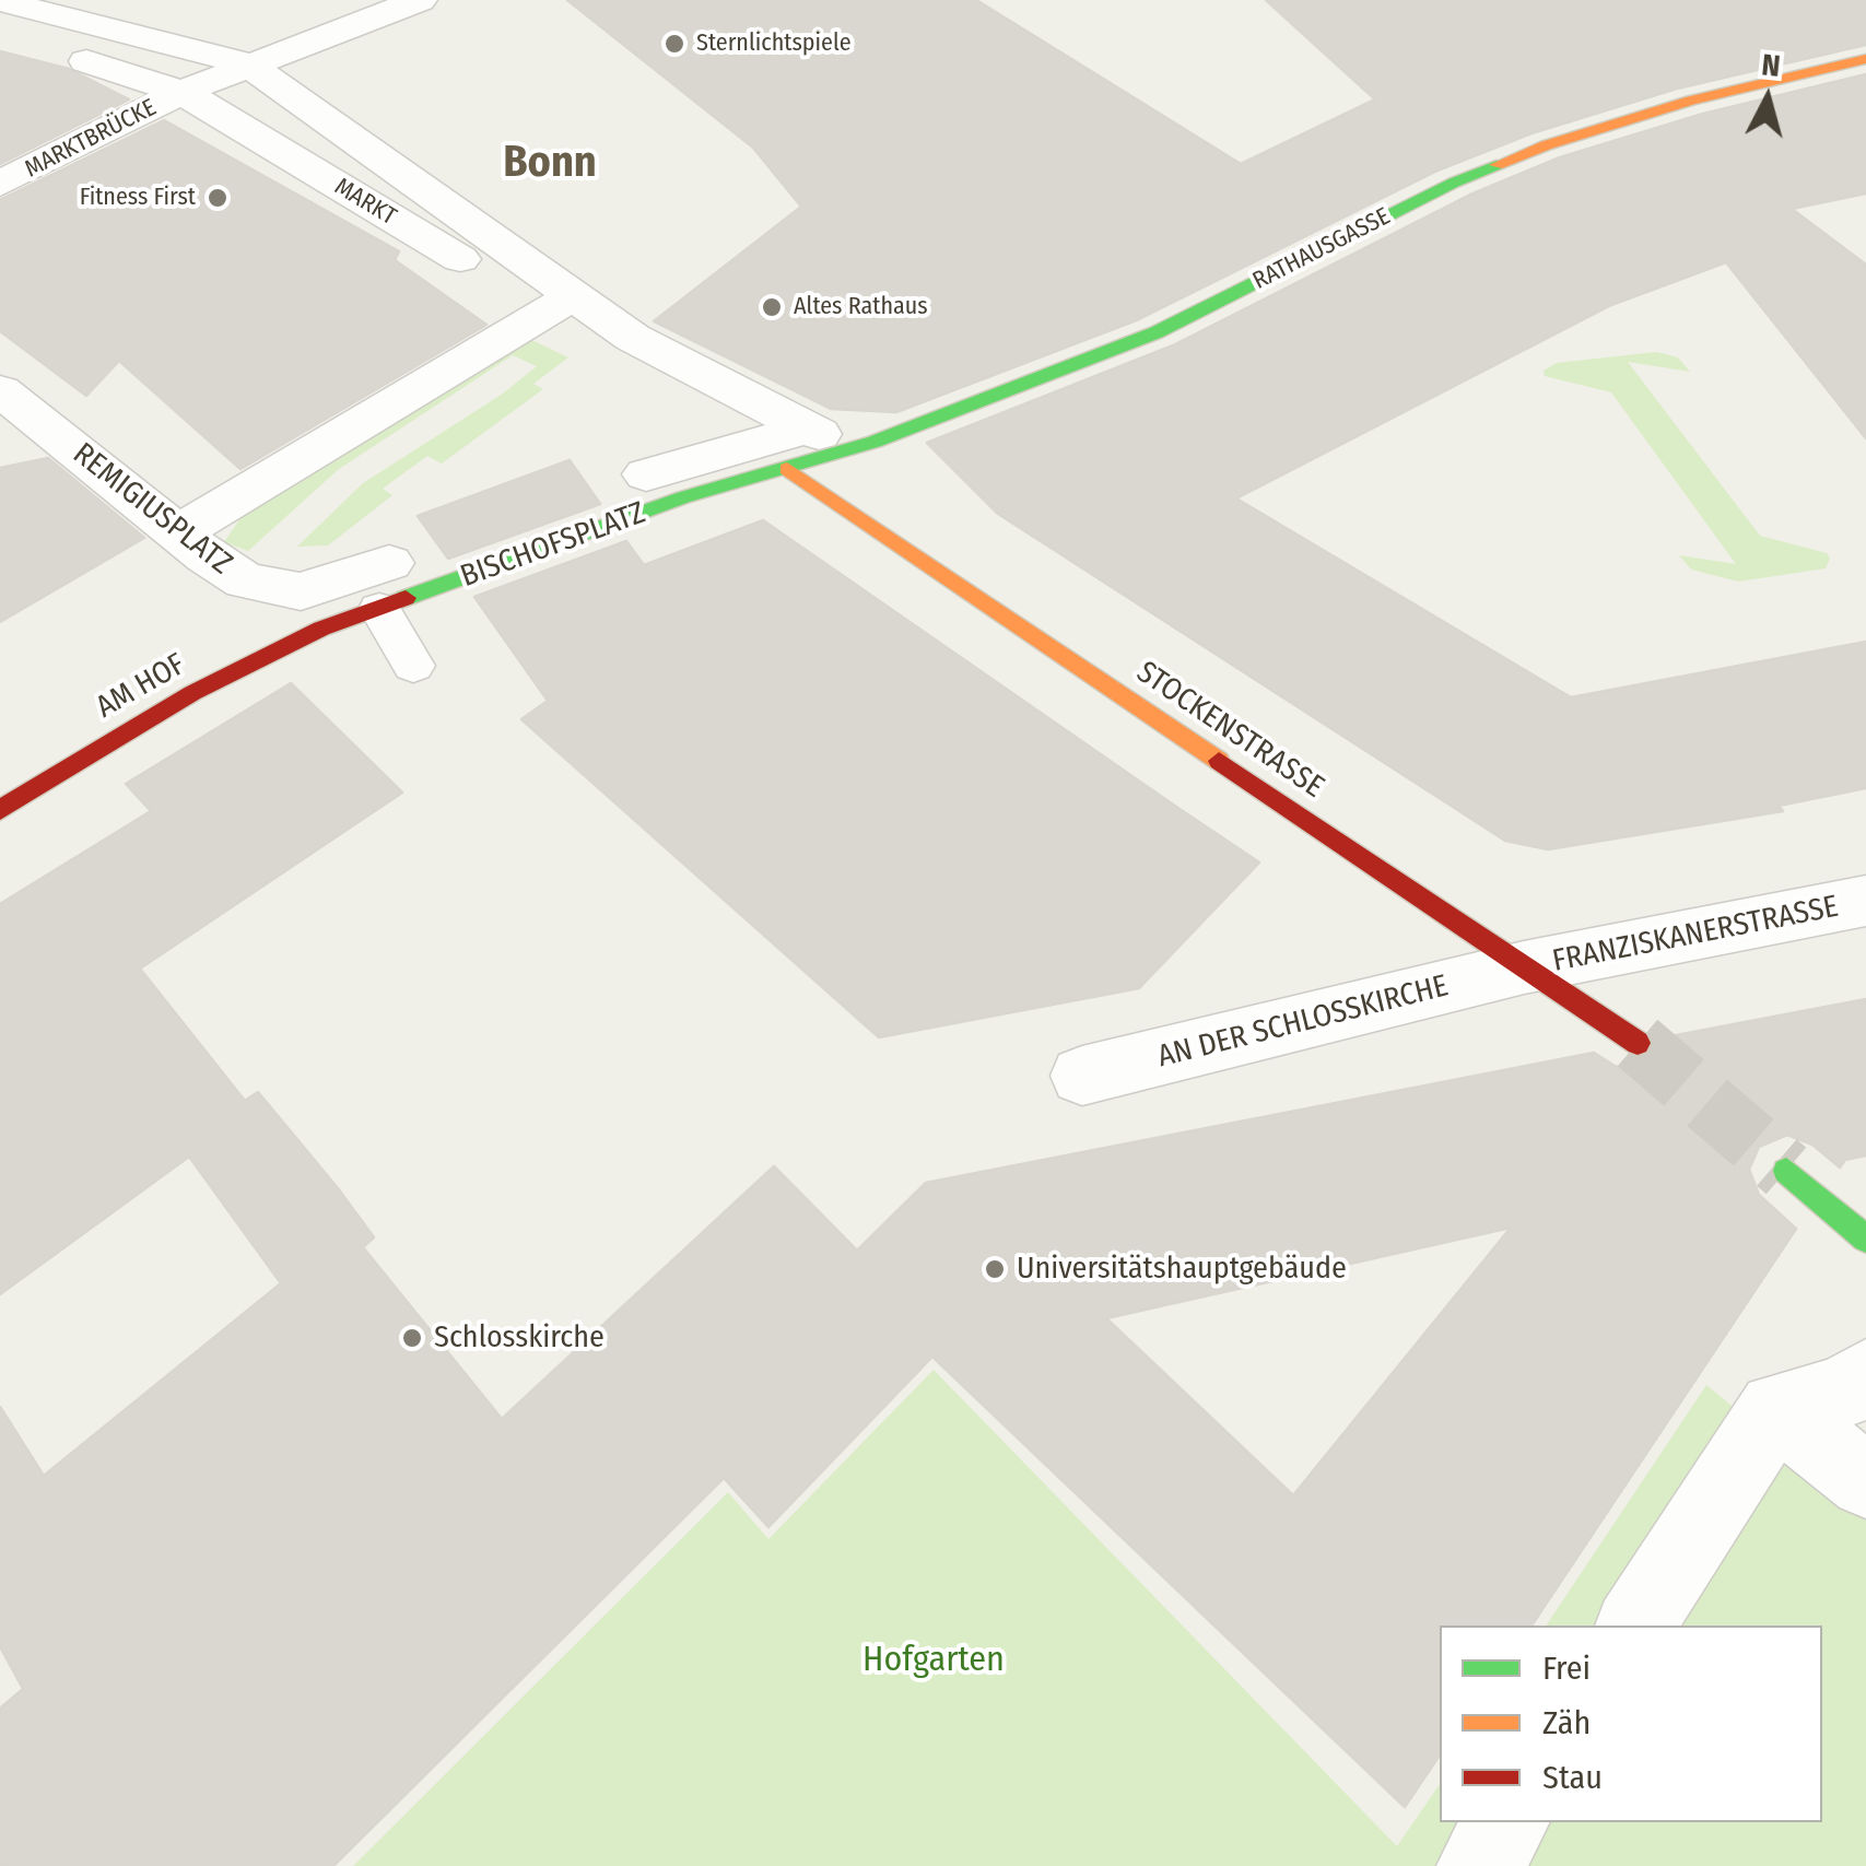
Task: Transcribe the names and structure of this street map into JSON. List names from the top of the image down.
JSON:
{
  "streets": {
    "street": [
      "MARKTBRÜCKE",
      "MARKT",
      "RATHAUSGASSE",
      "REMIGIUSPLATZ",
      "BISCHOFSPLATZ",
      "AM HOF",
      "STOCKENSTRASSE",
      "FRANZISKANERSTRASSE",
      "AN DER SCHLOSSKIRCHE"
    ]
  },
  "crossings": [
    ["MARKTBRÜCKE", "MARKT"],
    ["MARKT", "RATHAUSGASSE"],
    ["MARKT", "BISCHOFSPLATZ"],
    ["MARKT", "STOCKENSTRASSE"],
    ["RATHAUSGASSE", "BISCHOFSPLATZ"],
    ["RATHAUSGASSE", "STOCKENSTRASSE"],
    ["REMIGIUSPLATZ", "BISCHOFSPLATZ"],
    ["BISCHOFSPLATZ", "AM HOF"],
    ["BISCHOFSPLATZ", "STOCKENSTRASSE"],
    ["STOCKENSTRASSE", "FRANZISKANERSTRASSE"],
    ["STOCKENSTRASSE", "AN DER SCHLOSSKIRCHE"],
    ["FRANZISKANERSTRASSE", "AN DER SCHLOSSKIRCHE"]
  ],
  "districts": ["Bonn"],
  "parks": ["Hofgarten"],
  "places": [
    "Sternlichtspiele",
    "Fitness First",
    "Altes Rathaus",
    "Universitätshauptgebäude",
    "Schlosskirche"
  ],
  "legend": ["Frei", "Zäh", "Stau"],
  "north": "top"
}
